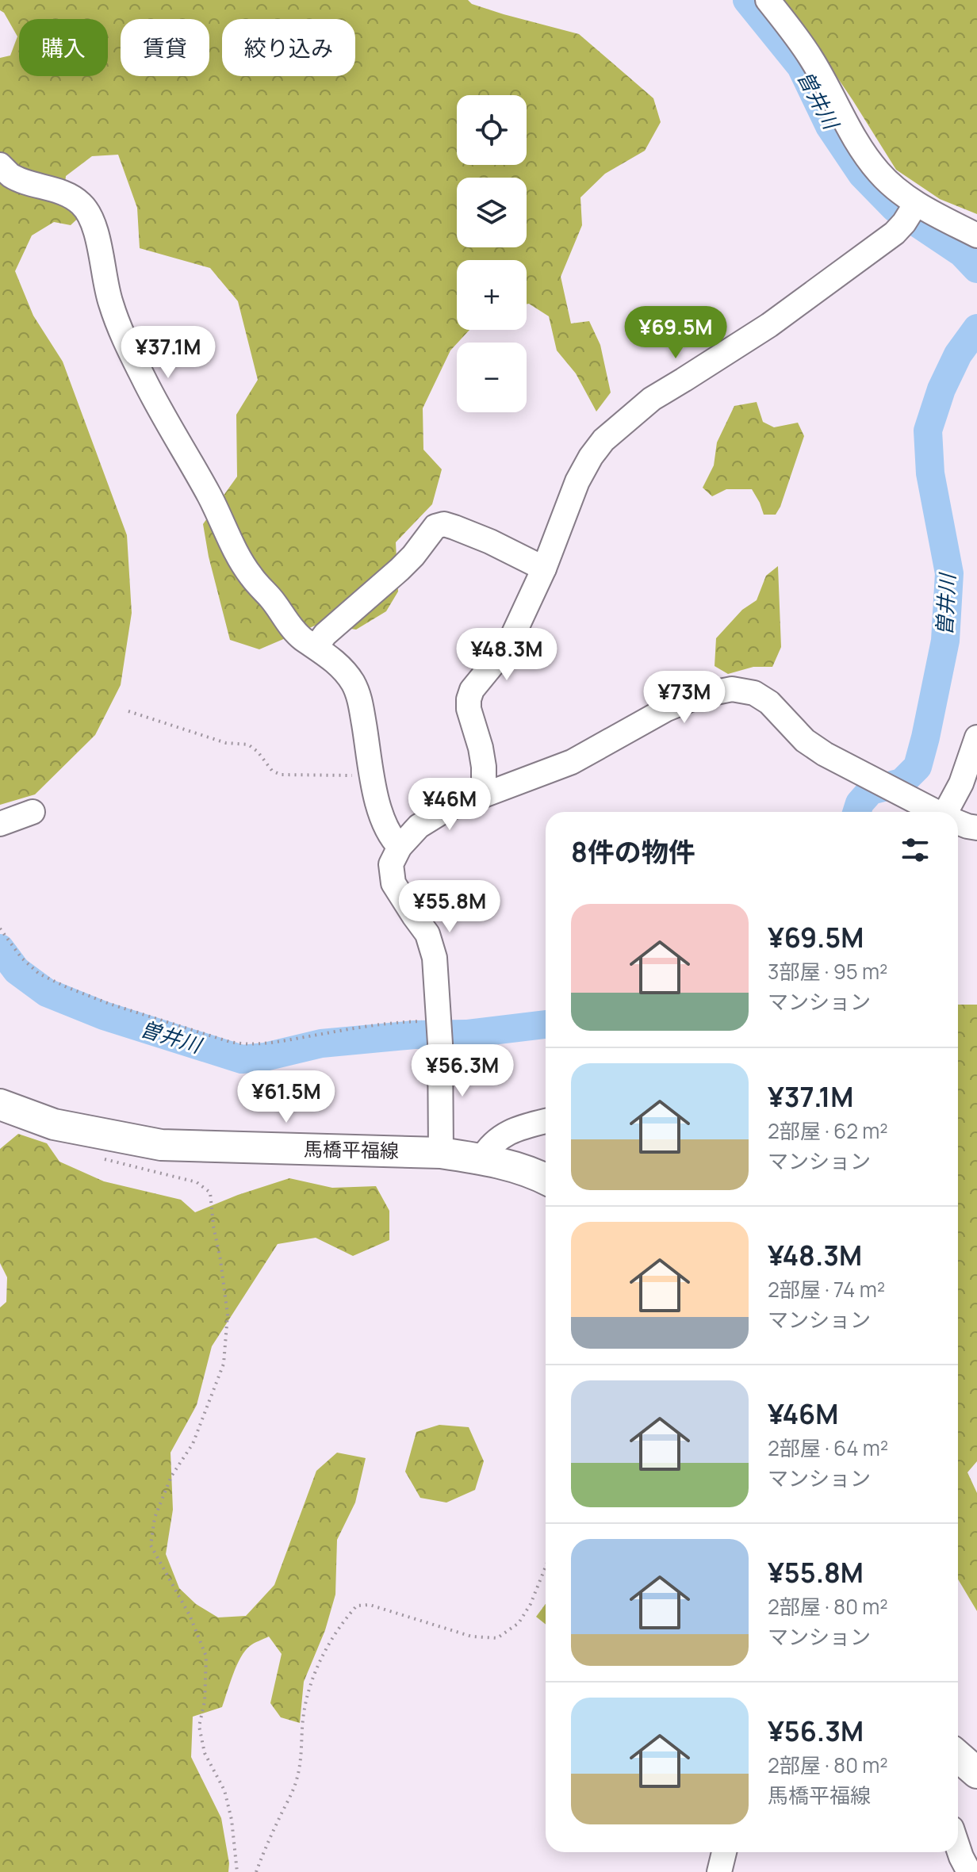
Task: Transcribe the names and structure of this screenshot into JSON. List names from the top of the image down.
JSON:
{
  "streets": {
    "main road": ["馬橋平福線"]
  },
  "water": ["曽井川"],
  "page": {
    "chip": ["購入", "賃貸", "絞り込み"],
    "map_buttons": ["+", "−"],
    "price": [
      "¥69.5M",
      "¥37.1M",
      "¥48.3M",
      "¥73M",
      "¥46M",
      "¥55.8M",
      "¥56.3M",
      "¥61.5M"
    ],
    "heading": "8件の物件",
    "list": [
      {
        "name": "¥69.5M",
        "note": "3部屋 · 95 m² · マンション"
      },
      {
        "name": "¥37.1M",
        "note": "2部屋 · 62 m² · マンション"
      },
      {
        "name": "¥48.3M",
        "note": "2部屋 · 74 m² · マンション"
      },
      {
        "name": "¥46M",
        "note": "2部屋 · 64 m² · マンション"
      },
      {
        "name": "¥55.8M",
        "note": "2部屋 · 80 m² · マンション"
      },
      {
        "name": "¥56.3M",
        "note": "2部屋 · 80 m² · 馬橋平福線"
      }
    ]
  }
}
